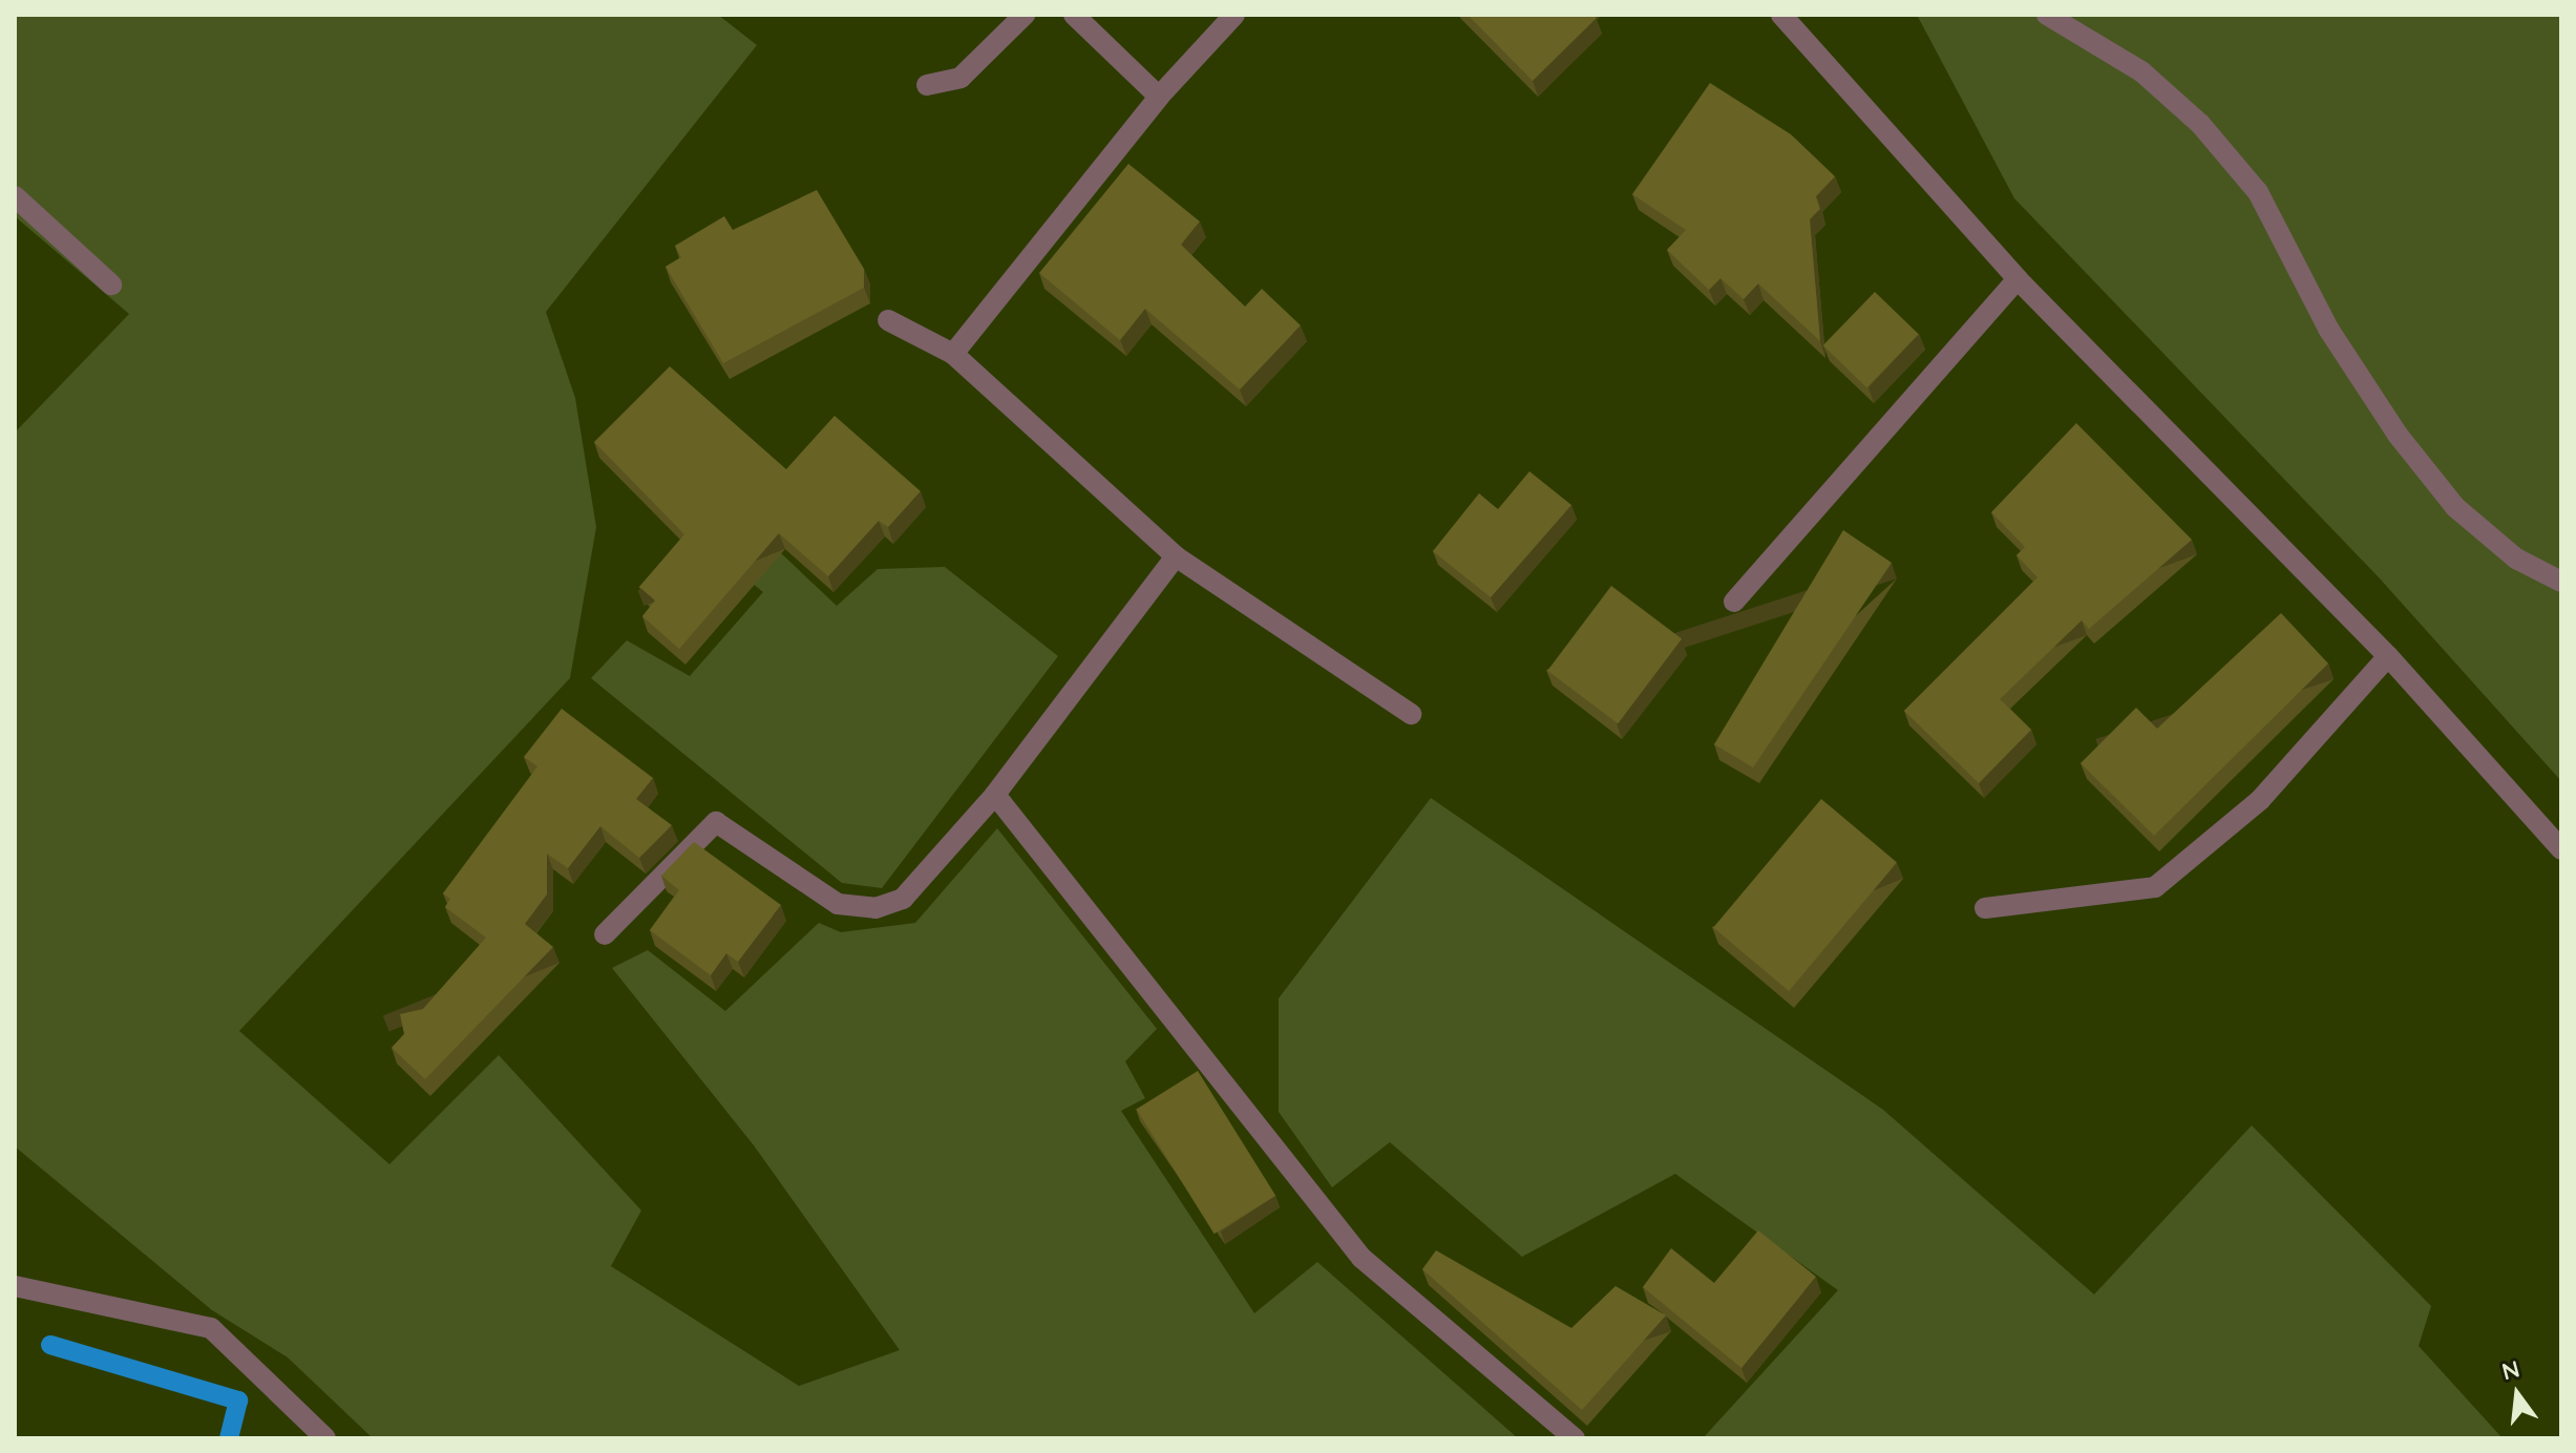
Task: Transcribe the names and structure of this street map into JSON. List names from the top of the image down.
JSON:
{
  "north": "top"
}
